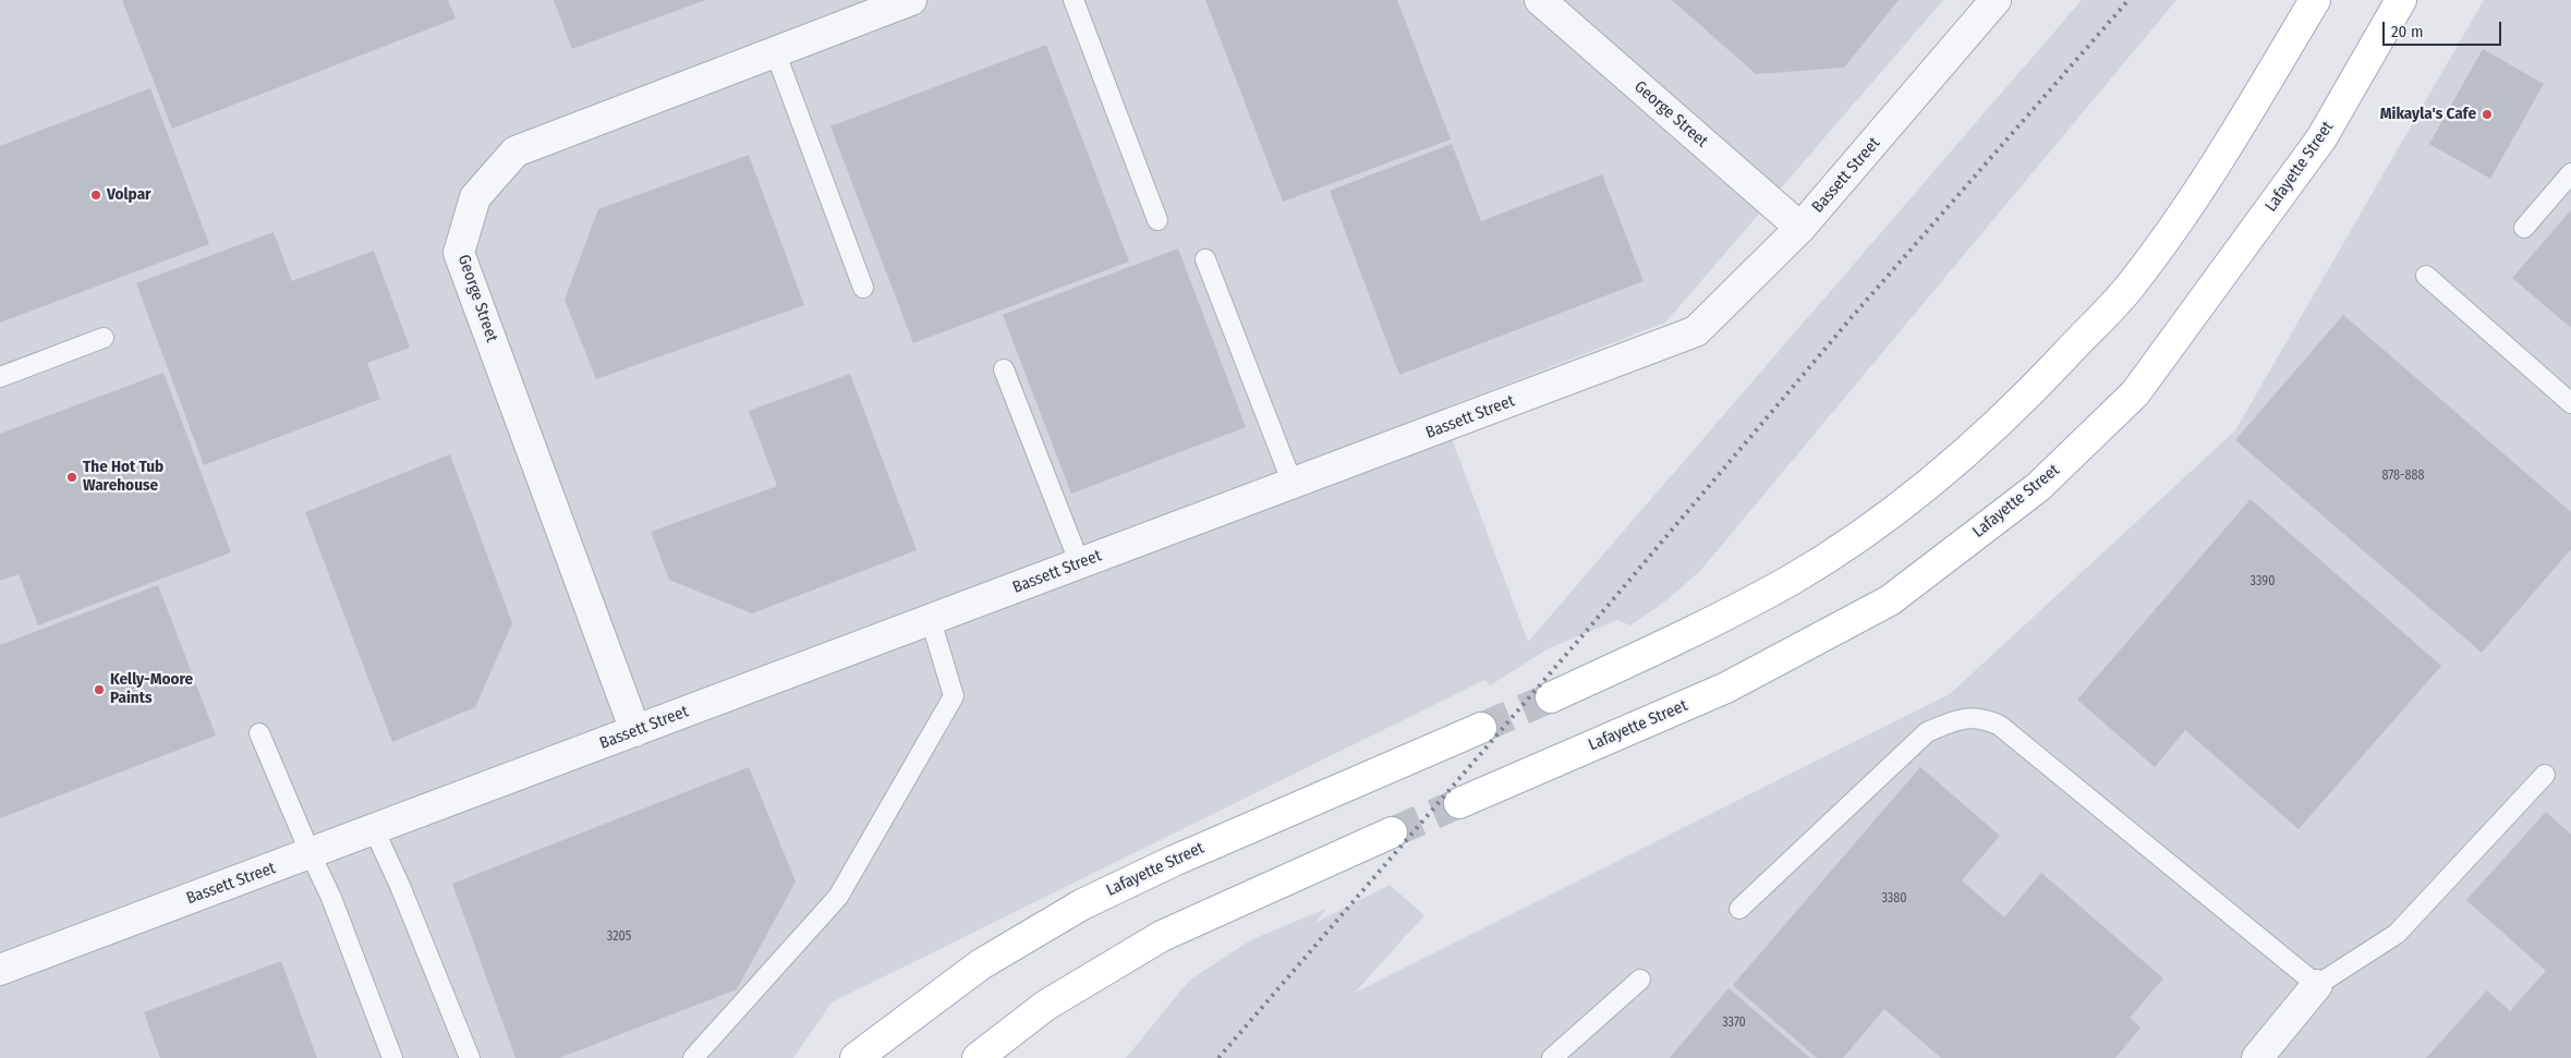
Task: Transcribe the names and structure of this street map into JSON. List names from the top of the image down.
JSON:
{
  "streets": {
    "main road": ["Lafayette Street"],
    "street": ["George Street", "Bassett Street"]
  },
  "crossings": [
    ["George Street", "Bassett Street"]
  ],
  "places": [
    "Mikayla's Cafe",
    "Volpar",
    "The Hot Tub Warehouse",
    "Kelly-Moore Paints"
  ],
  "house_numbers": [
    "878-888",
    "3390",
    "3380",
    "3205",
    "3370"
  ],
  "scale_bar": "20 m"
}
